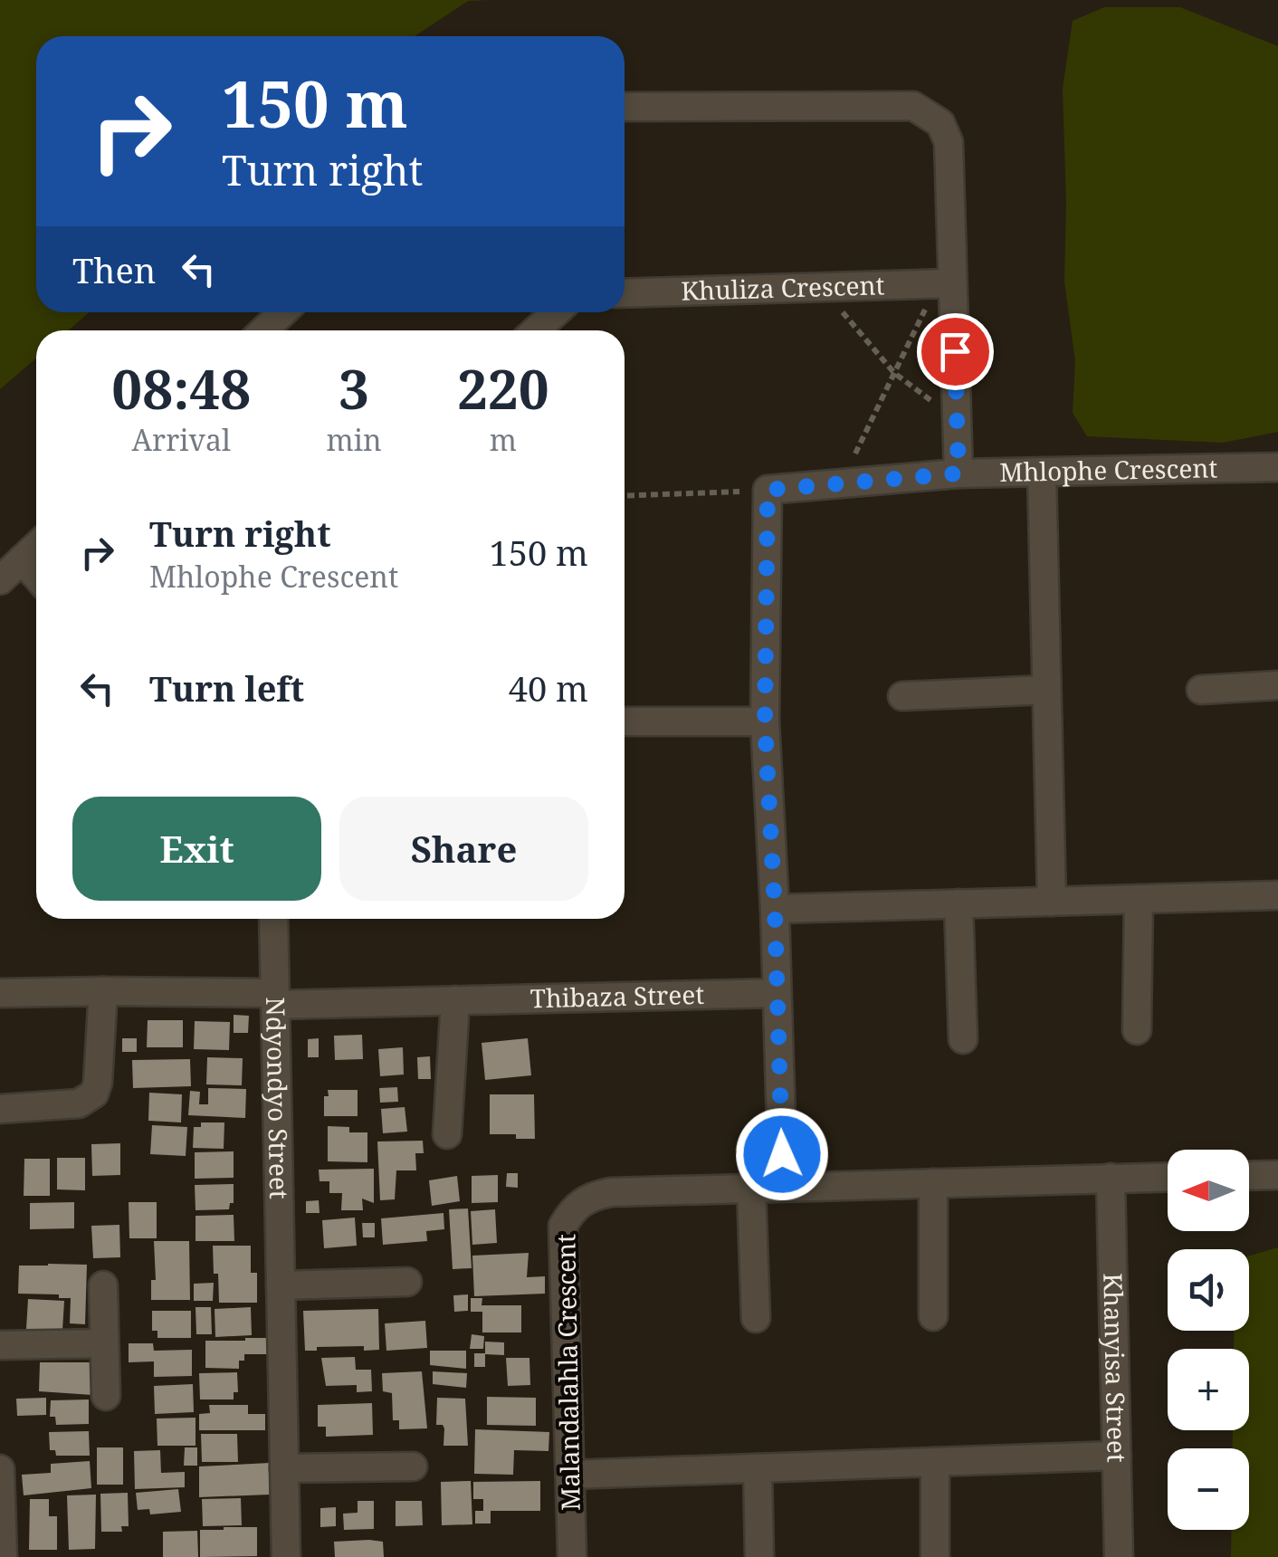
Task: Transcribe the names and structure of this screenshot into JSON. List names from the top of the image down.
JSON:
{
  "streets": {
    "street": [
      "Khuliza Crescent",
      "Mhlophe Crescent",
      "Thibaza Street",
      "Ndyondyo Street",
      "Khanyisa Street",
      "Malandalahla Crescent"
    ]
  },
  "crossings": [
    ["Thibaza Street", "Ndyondyo Street"],
    ["Khanyisa Street", "Malandalahla Crescent"]
  ],
  "north": "left",
  "page": {
    "turn": ["150 m", "Turn right"],
    "then": "Then",
    "eta": [
      "08:48",
      "Arrival",
      "3",
      "min",
      "220",
      "m"
    ],
    "list": [
      {
        "name": "Turn right",
        "note": "Mhlophe Crescent",
        "value": "150 m"
      },
      {
        "name": "Turn left",
        "value": "40 m"
      }
    ],
    "buttons": ["Exit", "Share"],
    "map_buttons": ["+", "−"]
  }
}
